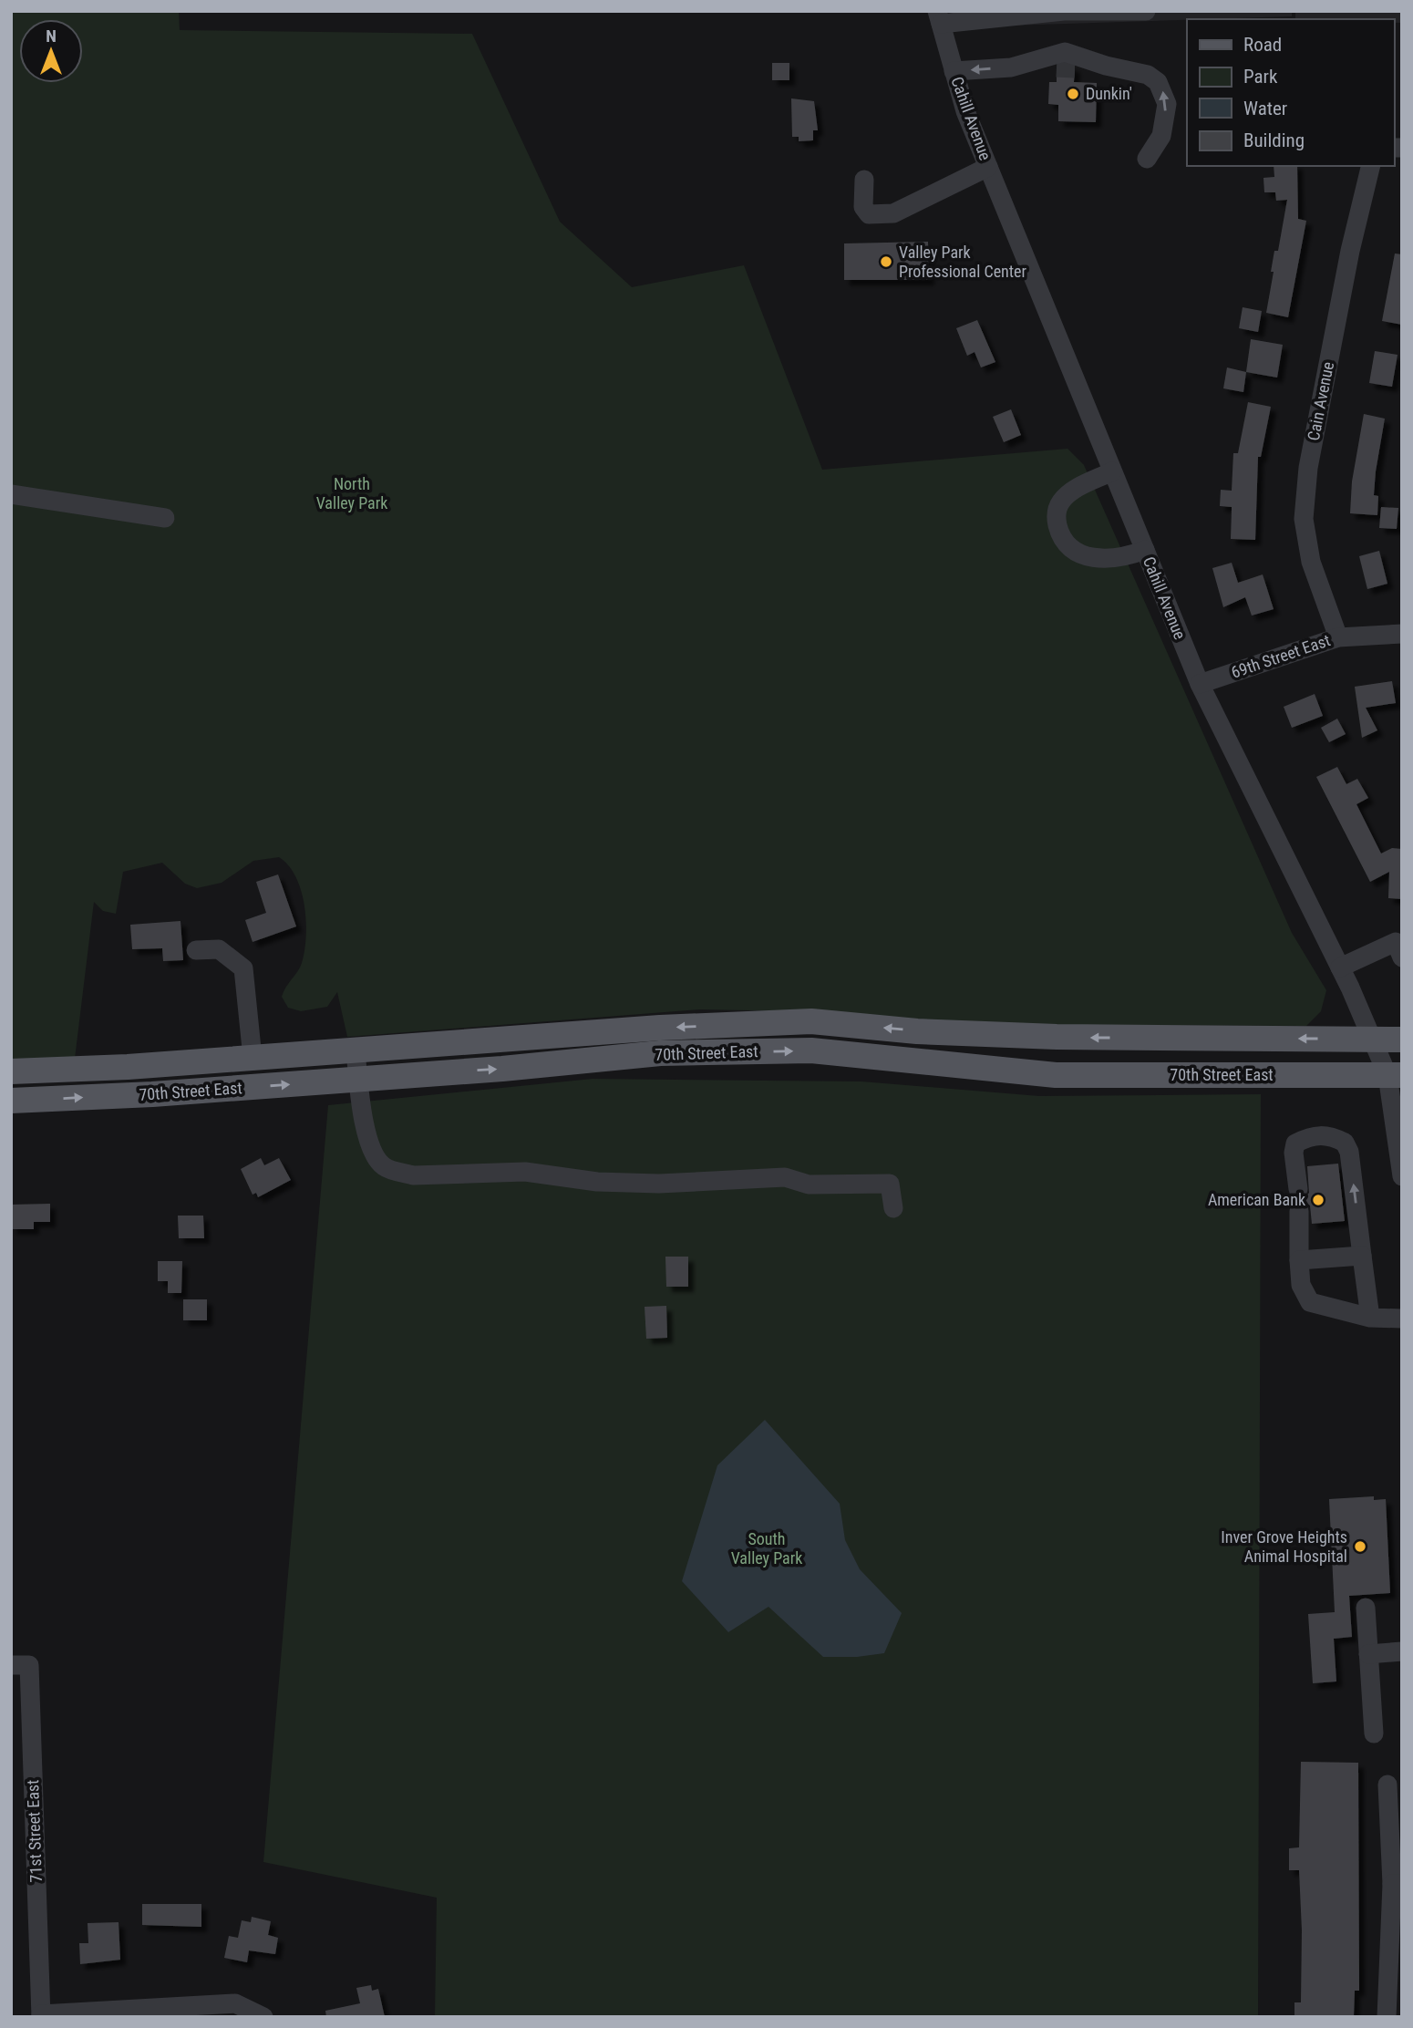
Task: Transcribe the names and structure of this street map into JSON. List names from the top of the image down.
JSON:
{
  "streets": {
    "main road": ["70th Street East"],
    "street": [
      "Cahill Avenue",
      "Cain Avenue",
      "69th Street East",
      "71st Street East"
    ]
  },
  "crossings": [
    ["Cahill Avenue", "69th Street East"],
    ["Cahill Avenue", "70th Street East"],
    ["Cain Avenue", "69th Street East"]
  ],
  "parks": ["North Valley Park", "South Valley Park"],
  "places": [
    "Dunkin'",
    "Valley Park Professional Center",
    "American Bank",
    "Inver Grove Heights Animal Hospital"
  ],
  "legend": [
    "Road",
    "Park",
    "Water",
    "Building"
  ],
  "north": "top"
}
